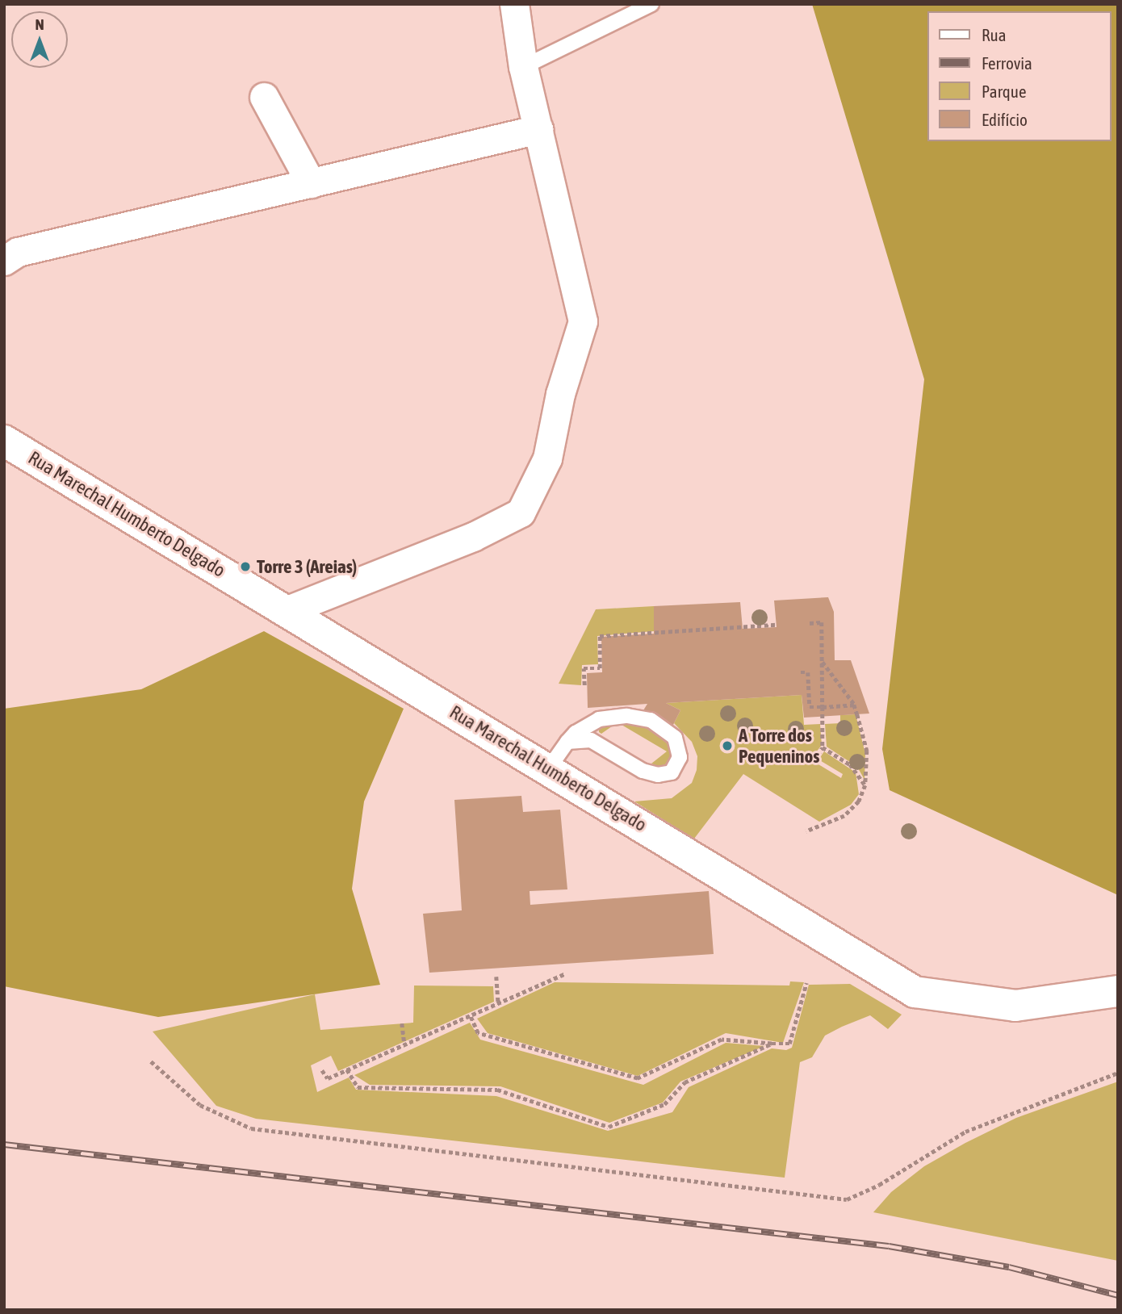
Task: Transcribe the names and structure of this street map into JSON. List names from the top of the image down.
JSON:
{
  "streets": {
    "street": ["Rua Marechal Humberto Delgado"]
  },
  "places": ["Torre 3 (Areias)", "A Torre dos Pequeninos"],
  "legend": [
    "Rua",
    "Ferrovia",
    "Parque",
    "Edifício"
  ],
  "north": "top"
}
